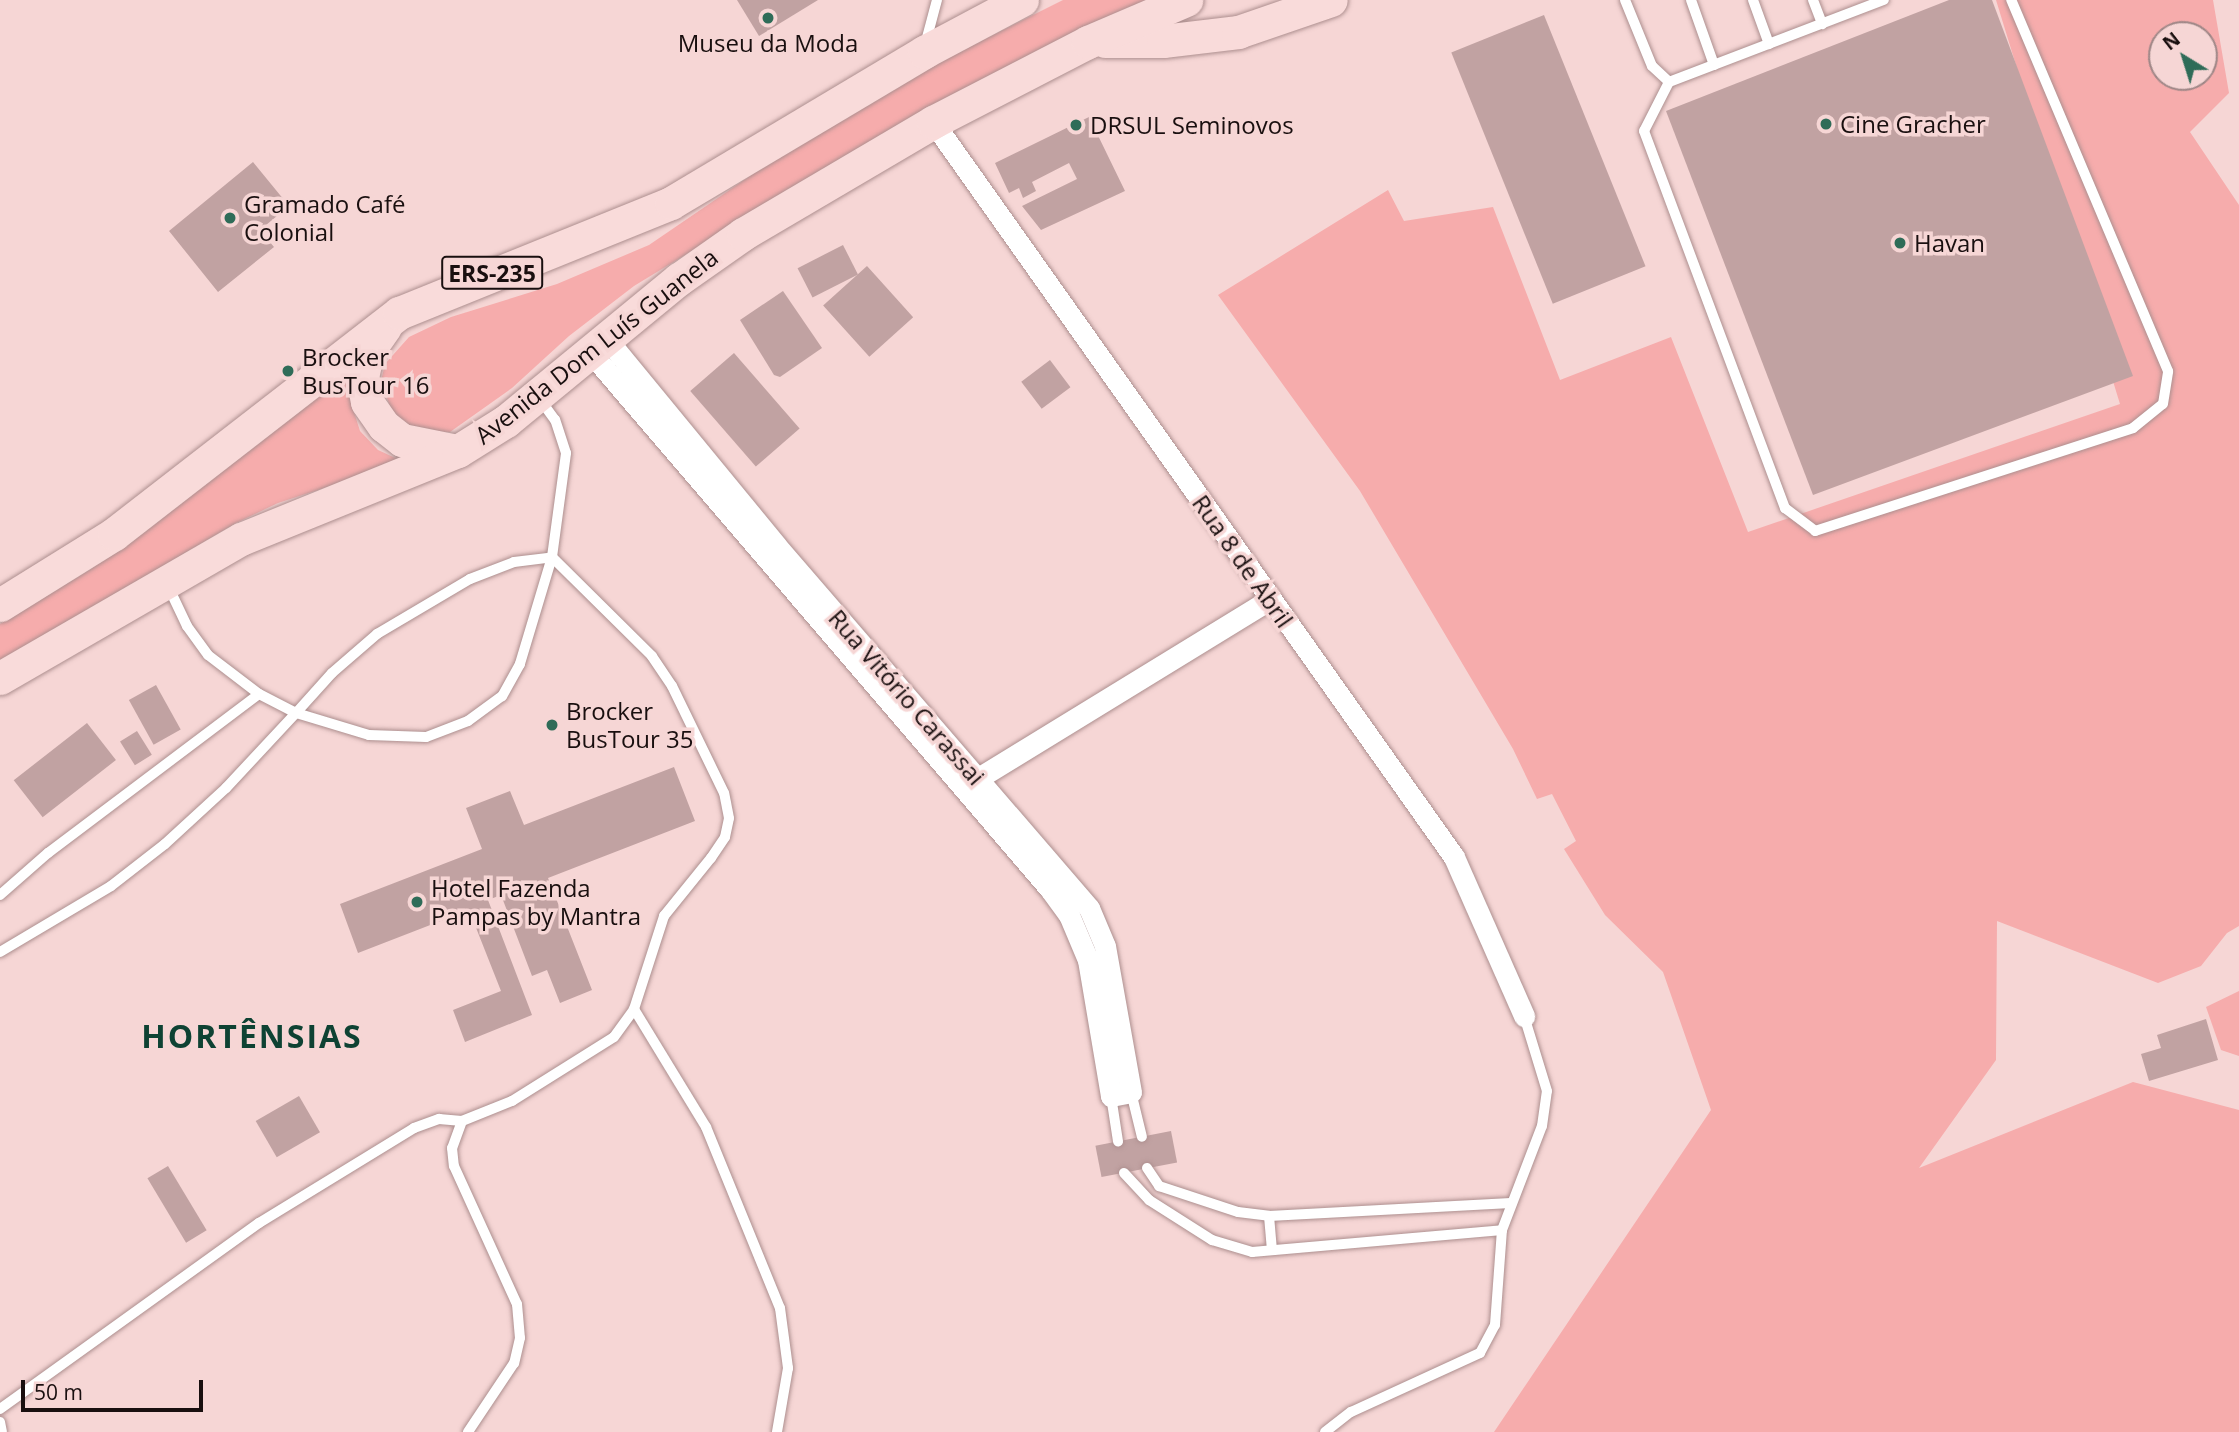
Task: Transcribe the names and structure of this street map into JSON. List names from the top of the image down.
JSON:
{
  "streets": {
    "main road": ["ERS-235", "Avenida Dom Luís Guanela"],
    "street": ["Rua 8 de Abril", "Rua Vitório Carassai"]
  },
  "crossings": [
    ["Avenida Dom Luís Guanela", "Rua 8 de Abril"],
    ["Avenida Dom Luís Guanela", "Rua Vitório Carassai"]
  ],
  "districts": ["HORTÊNSIAS"],
  "places": [
    "Museu da Moda",
    "Cine Gracher",
    "DRSUL Seminovos",
    "Gramado Café Colonial",
    "Havan",
    "Brocker BusTour 16",
    "Brocker BusTour 35",
    "Hotel Fazenda Pampas by Mantra"
  ],
  "scale_bar": "50 m",
  "north": "top left"
}
